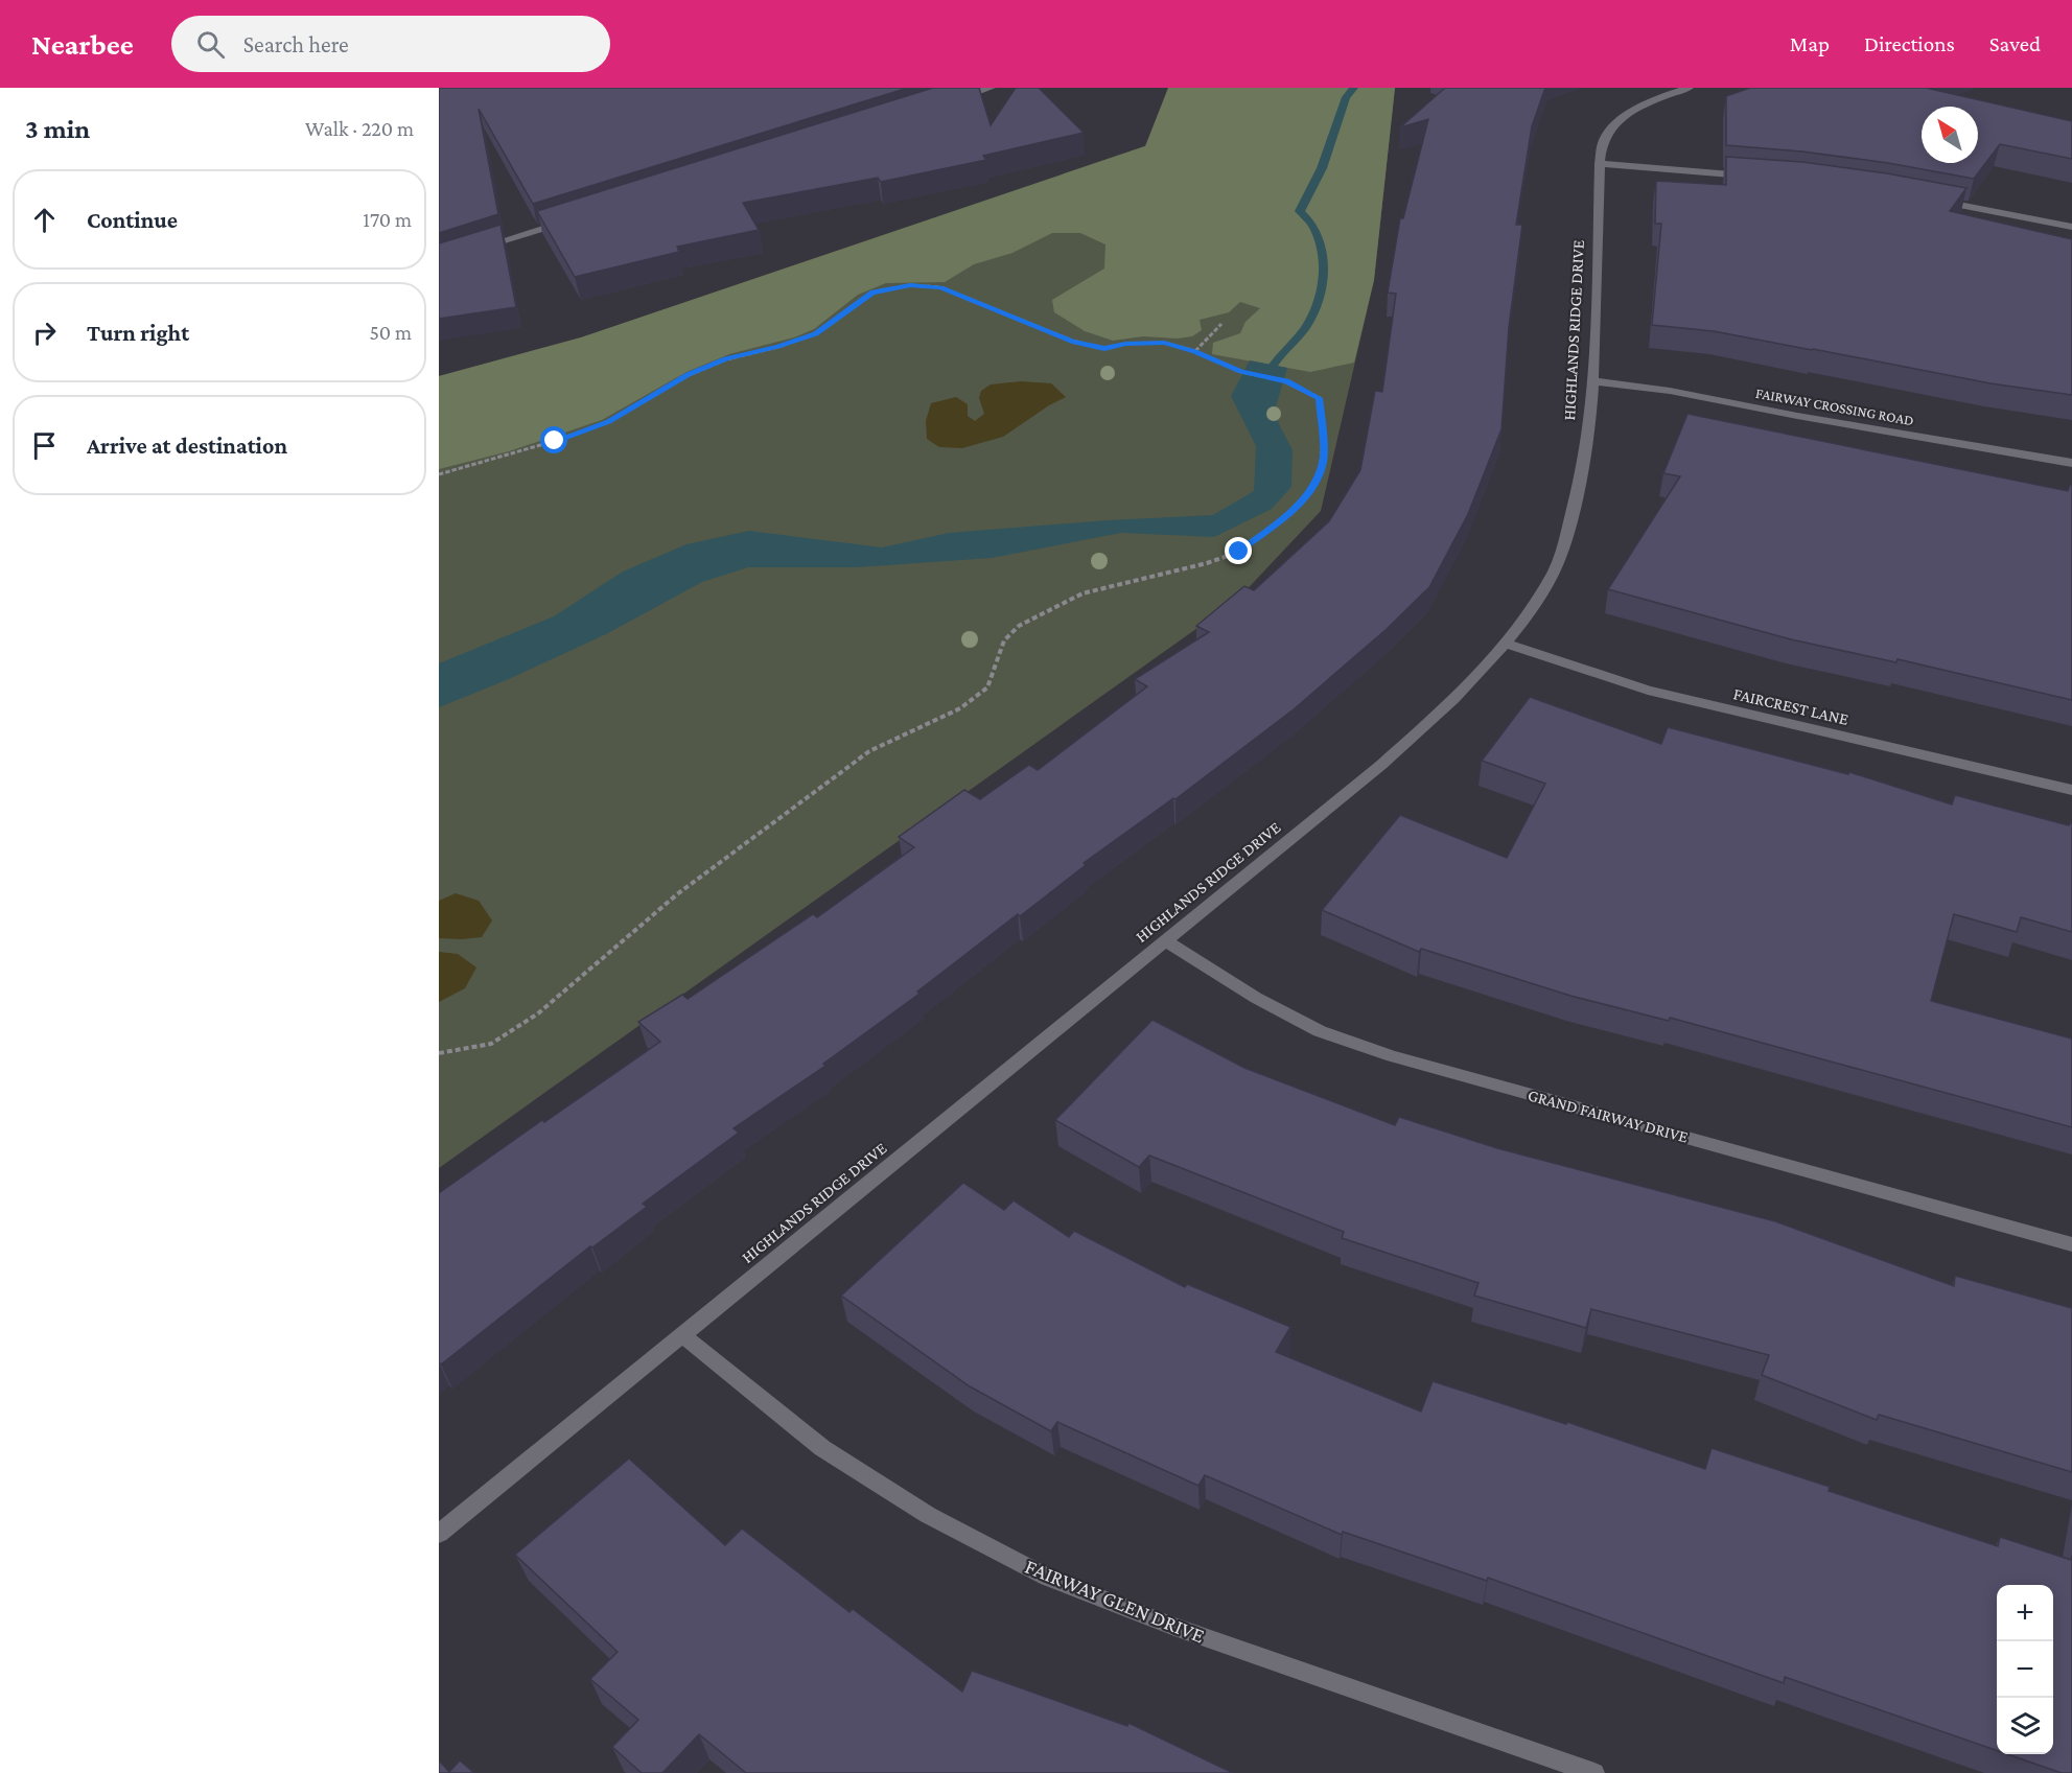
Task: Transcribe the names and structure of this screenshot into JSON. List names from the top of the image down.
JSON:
{
  "streets": {
    "street": [
      "HIGHLANDS RIDGE DRIVE",
      "FAIRWAY CROSSING ROAD",
      "FAIRCREST LANE",
      "GRAND FAIRWAY DRIVE",
      "FAIRWAY GLEN DRIVE"
    ]
  },
  "crossings": [
    ["HIGHLANDS RIDGE DRIVE", "FAIRWAY CROSSING ROAD"],
    ["HIGHLANDS RIDGE DRIVE", "FAIRCREST LANE"],
    ["HIGHLANDS RIDGE DRIVE", "GRAND FAIRWAY DRIVE"],
    ["HIGHLANDS RIDGE DRIVE", "FAIRWAY GLEN DRIVE"]
  ],
  "north": "top left",
  "page": {
    "header": "Nearbee",
    "search": "Search here",
    "nav": ["Map", "Directions", "Saved"],
    "heading": ["3 min", "Walk · 220 m"],
    "list": [
      ["Continue", "170 m"],
      ["Turn right", "50 m"],
      "Arrive at destination"
    ],
    "map_buttons": ["+", "−"]
  }
}
